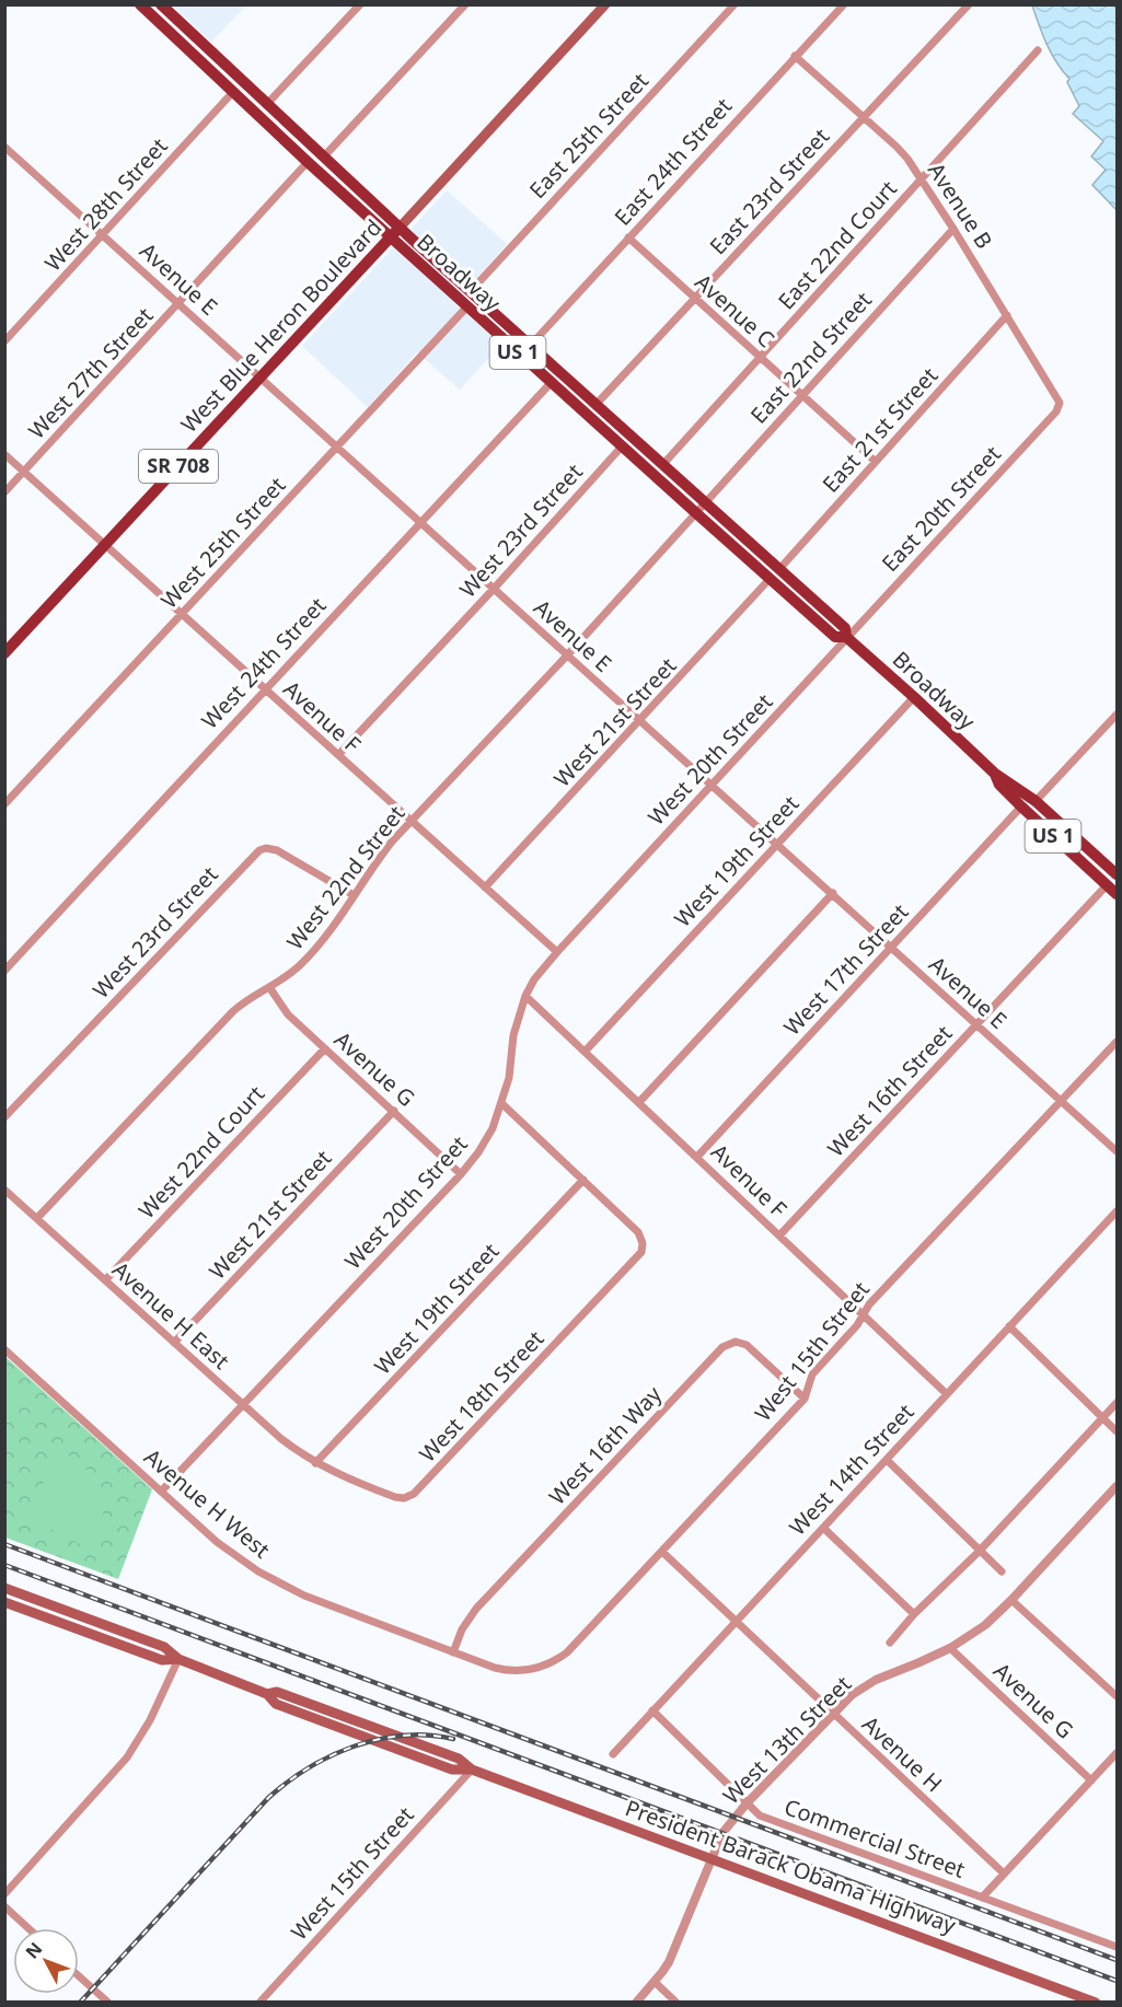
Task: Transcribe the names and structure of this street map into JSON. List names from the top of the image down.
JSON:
{
  "streets": {
    "main road": [
      "Broadway",
      "West Blue Heron Boulevard",
      "US 1",
      "SR 708",
      "President Barack Obama Highway"
    ],
    "street": [
      "East 25th Street",
      "East 24th Street",
      "East 23rd Street",
      "West 28th Street",
      "Avenue B",
      "East 22nd Court",
      "Avenue E",
      "Avenue C",
      "East 22nd Street",
      "West 27th Street",
      "East 21st Street",
      "East 20th Street",
      "West 23rd Street",
      "West 25th Street",
      "West 24th Street",
      "Avenue F",
      "West 21st Street",
      "West 20th Street",
      "West 19th Street",
      "West 22nd Street",
      "West 17th Street",
      "Avenue G",
      "West 16th Street",
      "West 22nd Court",
      "Avenue H East",
      "West 15th Street",
      "West 18th Street",
      "West 16th Way",
      "West 14th Street",
      "Avenue H West",
      "West 13th Street",
      "Avenue H",
      "Commercial Street"
    ]
  },
  "crossings": [
    ["East 25th Street", "Broadway"],
    ["East 24th Street", "Avenue B"],
    ["East 24th Street", "Broadway"],
    ["East 24th Street", "Avenue C"],
    ["East 23rd Street", "Avenue B"],
    ["East 23rd Street", "Broadway"],
    ["East 23rd Street", "Avenue C"],
    ["West 28th Street", "Broadway"],
    ["West 28th Street", "Avenue E"],
    ["Avenue B", "East 22nd Court"],
    ["Avenue B", "East 22nd Street"],
    ["Avenue B", "East 21st Street"],
    ["Avenue B", "East 20th Street"],
    ["East 22nd Court", "Broadway"],
    ["East 22nd Court", "Avenue C"],
    ["Broadway", "West Blue Heron Boulevard"],
    ["Broadway", "East 22nd Street"],
    ["Broadway", "West 27th Street"],
    ["Broadway", "East 21st Street"],
    ["Broadway", "East 20th Street"],
    ["Broadway", "West 23rd Street"],
    ["Broadway", "West 25th Street"],
    ["Broadway", "West 24th Street"],
    ["Broadway", "West 21st Street"],
    ["Broadway", "West 20th Street"],
    ["Broadway", "West 19th Street"],
    ["Broadway", "West 22nd Street"],
    ["Broadway", "West 17th Street"],
    ["Broadway", "West 16th Street"],
    ["Avenue E", "West Blue Heron Boulevard"],
    ["Avenue E", "West 27th Street"],
    ["Avenue E", "West 23rd Street"],
    ["Avenue E", "West 25th Street"],
    ["Avenue E", "West 24th Street"],
    ["Avenue E", "West 21st Street"],
    ["Avenue E", "West 20th Street"],
    ["Avenue E", "West 19th Street"],
    ["Avenue E", "West 22nd Street"],
    ["Avenue E", "West 17th Street"],
    ["Avenue E", "West 16th Street"],
    ["Avenue E", "West 15th Street"],
    ["Avenue C", "East 22nd Street"],
    ["Avenue C", "East 21st Street"],
    ["West Blue Heron Boulevard", "Avenue F"],
    ["East 22nd Street", "West 22nd Street"],
    ["West 27th Street", "Avenue F"],
    ["East 20th Street", "West 20th Street"],
    ["West 23rd Street", "Avenue F"],
    ["West 23rd Street", "West 22nd Street"],
    ["West 25th Street", "Avenue F"],
    ["West 24th Street", "Avenue F"],
    ["Avenue F", "West 21st Street"],
    ["Avenue F", "West 20th Street"],
    ["Avenue F", "West 19th Street"],
    ["Avenue F", "West 22nd Street"],
    ["Avenue F", "West 17th Street"],
    ["Avenue F", "West 16th Street"],
    ["Avenue F", "West 15th Street"],
    ["Avenue F", "West 14th Street"],
    ["West 21st Street", "Avenue G"],
    ["West 21st Street", "Avenue H East"],
    ["West 20th Street", "Avenue G"],
    ["West 20th Street", "Avenue H East"],
    ["West 20th Street", "Avenue H West"],
    ["West 19th Street", "Avenue H East"],
    ["West 19th Street", "West 18th Street"],
    ["West 22nd Street", "Avenue G"],
    ["West 22nd Street", "Avenue H East"],
    ["Avenue G", "West 22nd Court"],
    ["Avenue G", "West 13th Street"],
    ["West 22nd Court", "Avenue H East"],
    ["Avenue H East", "West 18th Street"],
    ["West 15th Street", "West 16th Way"],
    ["West 15th Street", "Avenue H West"],
    ["West 15th Street", "Avenue H"],
    ["West 15th Street", "President Barack Obama Highway"],
    ["West 16th Way", "Avenue H West"],
    ["West 14th Street", "Avenue H"],
    ["West 14th Street", "Commercial Street"],
    ["West 13th Street", "Avenue H"],
    ["West 13th Street", "Commercial Street"],
    ["West 13th Street", "President Barack Obama Highway"]
  ],
  "north": "top left"
}
